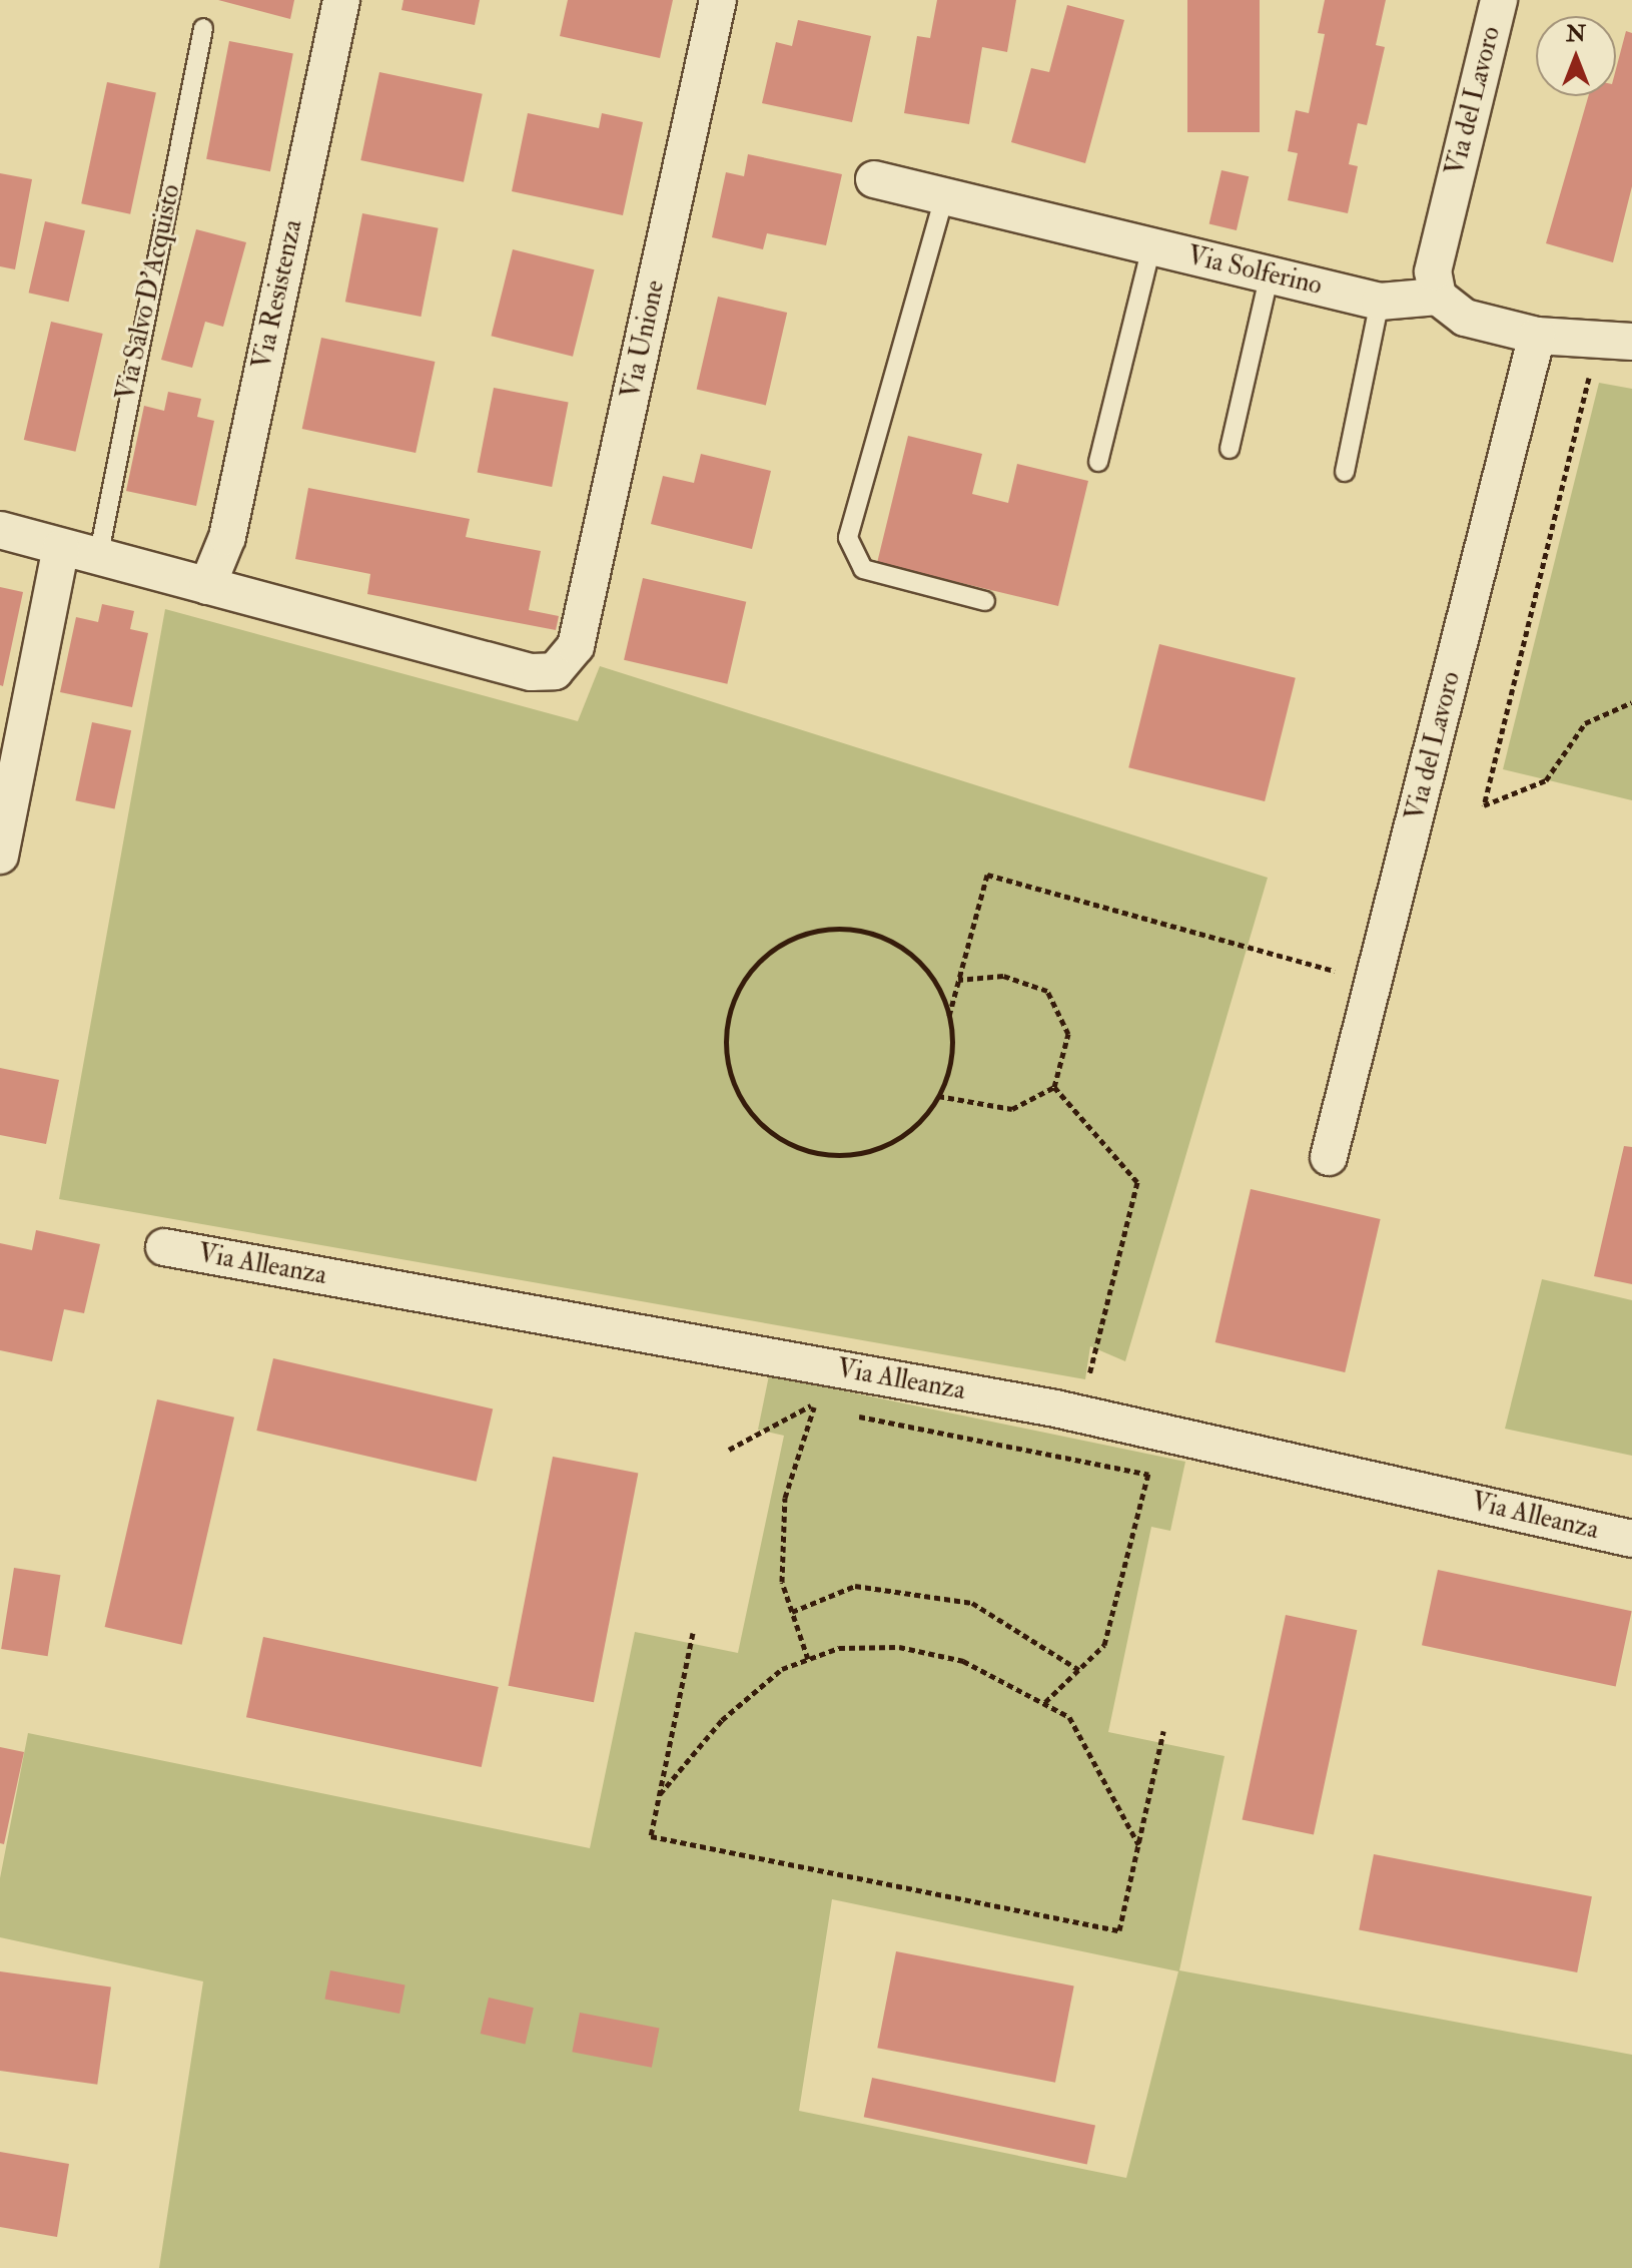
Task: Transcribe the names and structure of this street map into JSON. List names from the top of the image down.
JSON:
{
  "streets": {
    "street": [
      "Via del Lavoro",
      "Via Solferino",
      "Via Resistenza",
      "Via Unione",
      "Via Alleanza"
    ],
    "lane": ["Via Salvo D'Acquisto"]
  },
  "crossings": [
    ["Via del Lavoro", "Via Solferino"],
    ["Via Resistenza", "Via Unione"]
  ],
  "north": "top"
}
